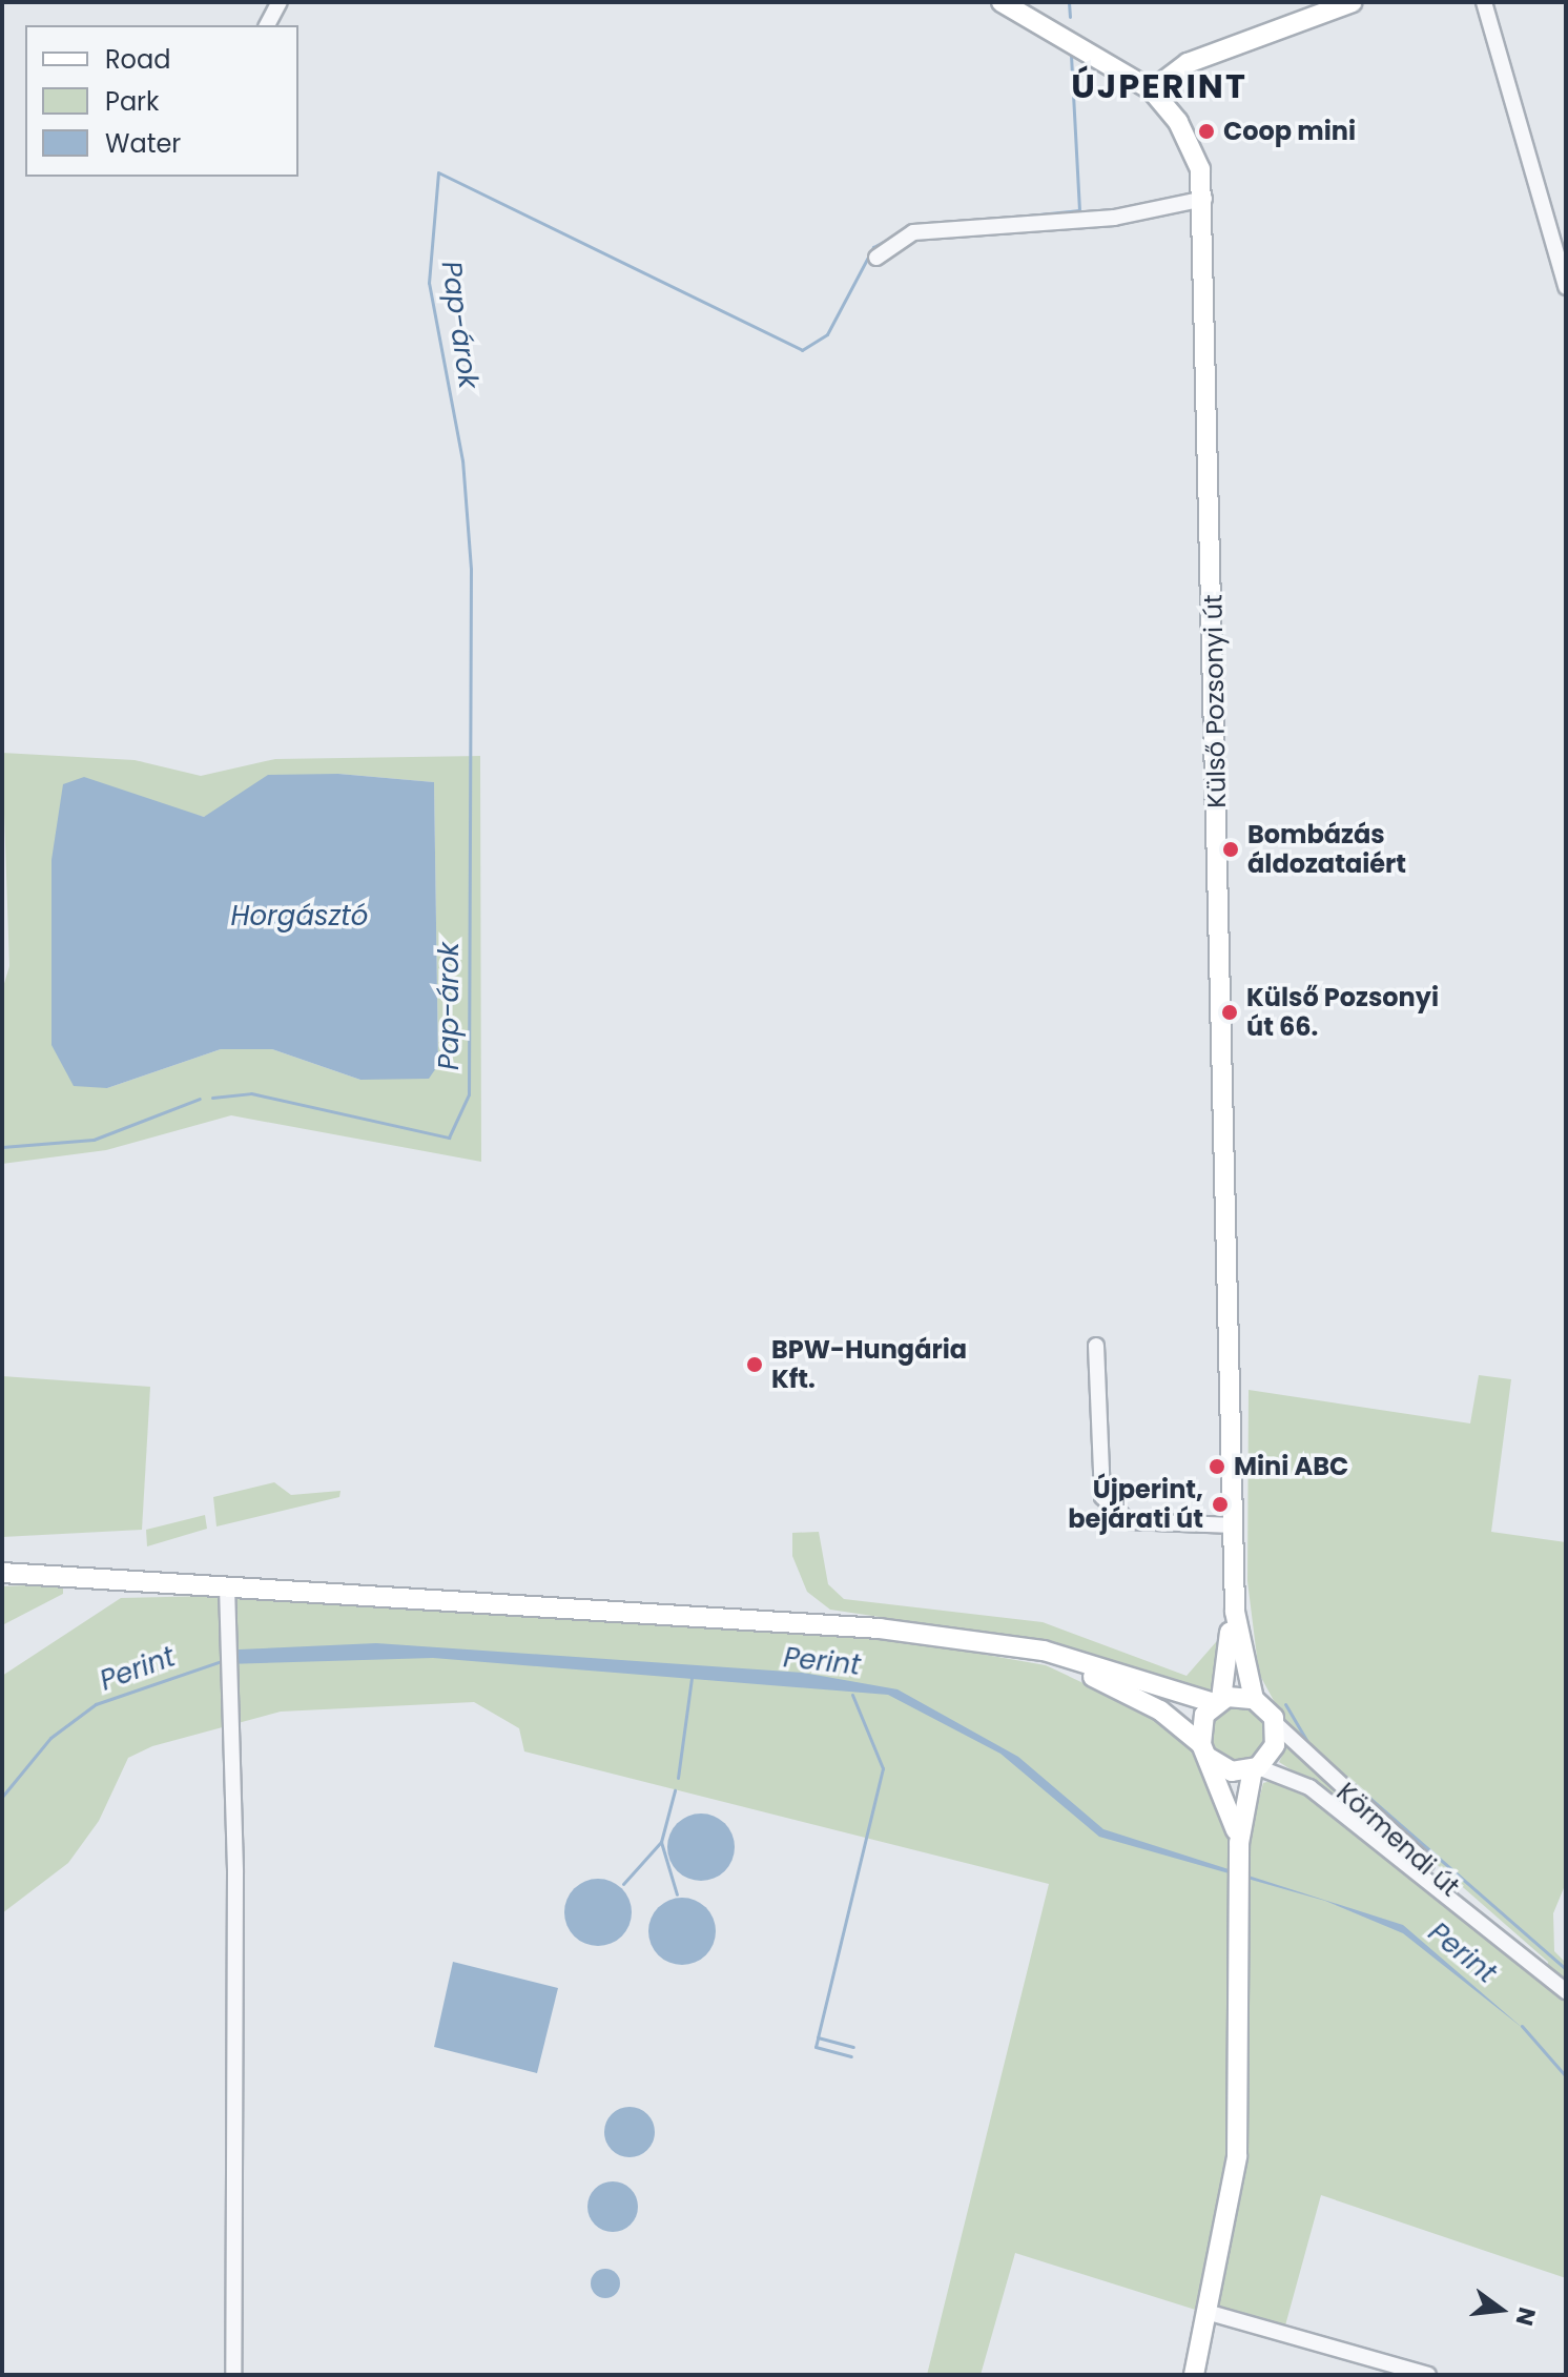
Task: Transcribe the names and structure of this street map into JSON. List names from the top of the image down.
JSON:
{
  "streets": {
    "main road": ["Külső Pozsonyi út"],
    "street": ["Körmendi út"]
  },
  "districts": ["ÚJPERINT"],
  "water": ["Pap-árok", "Horgásztó", "Perint"],
  "places": [
    "Coop mini",
    "Bombázás áldozataiért",
    "Külső Pozsonyi út 66.",
    "BPW-Hungária Kft.",
    "Mini ABC",
    "Újperint, bejárati út"
  ],
  "legend": ["Road", "Park", "Water"],
  "north": "right"
}
